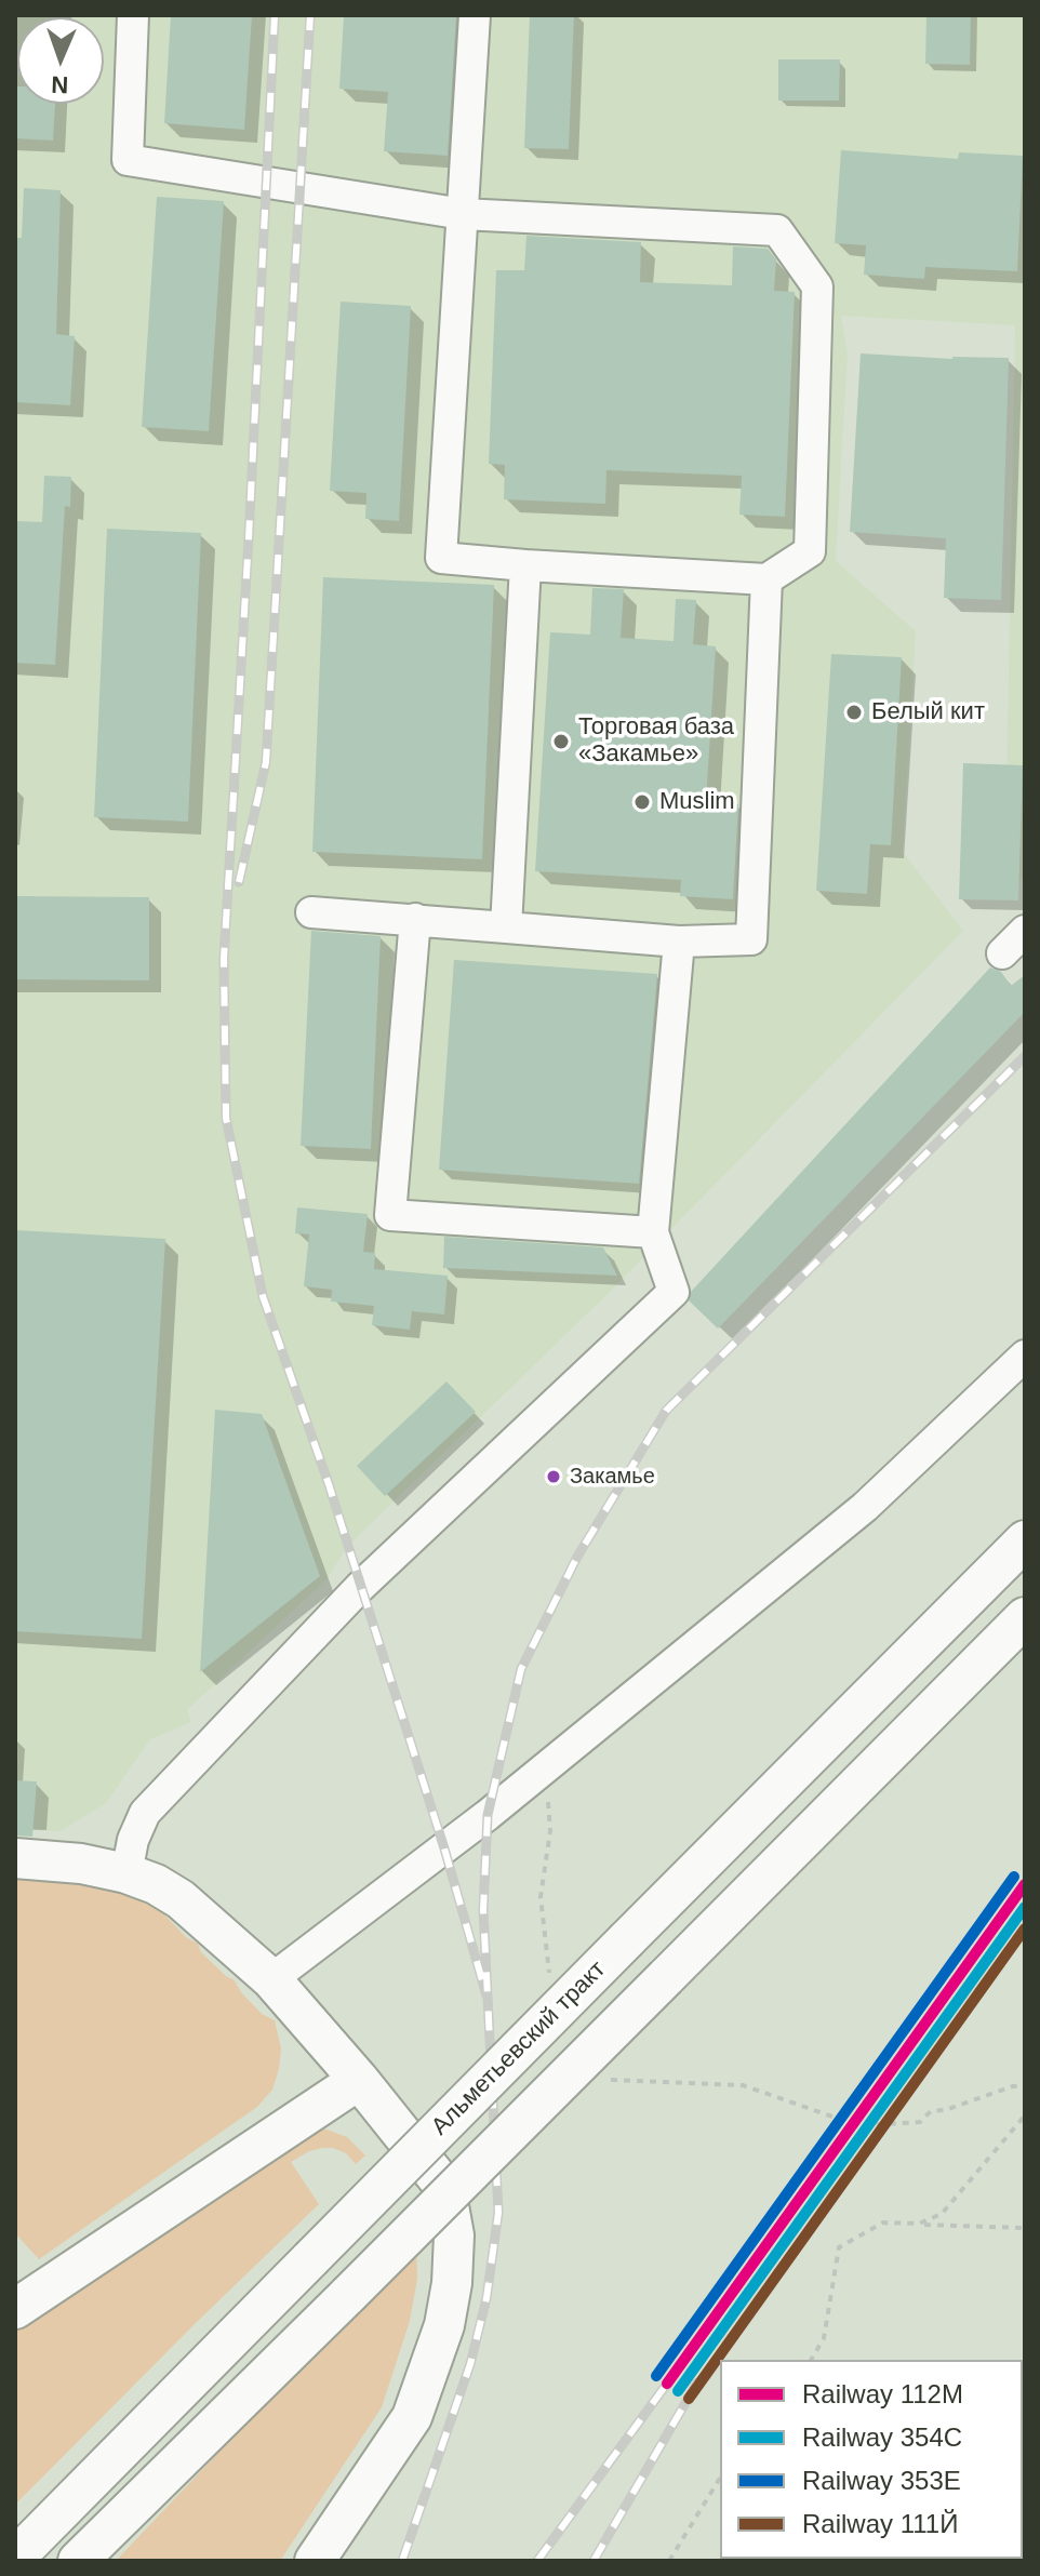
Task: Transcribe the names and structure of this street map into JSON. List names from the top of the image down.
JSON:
{
  "streets": {
    "main road": ["Альметьевский тракт"]
  },
  "places": [
    "Белый кит",
    "Торговая база «Закамье»",
    "Muslim",
    "Закамье"
  ],
  "lines": [
    "rail line 353Е",
    "rail line 112М",
    "rail line 354С",
    "rail line 111Й"
  ],
  "legend": [
    "Railway 112М",
    "Railway 354С",
    "Railway 353Е",
    "Railway 111Й"
  ],
  "north": "bottom"
}
